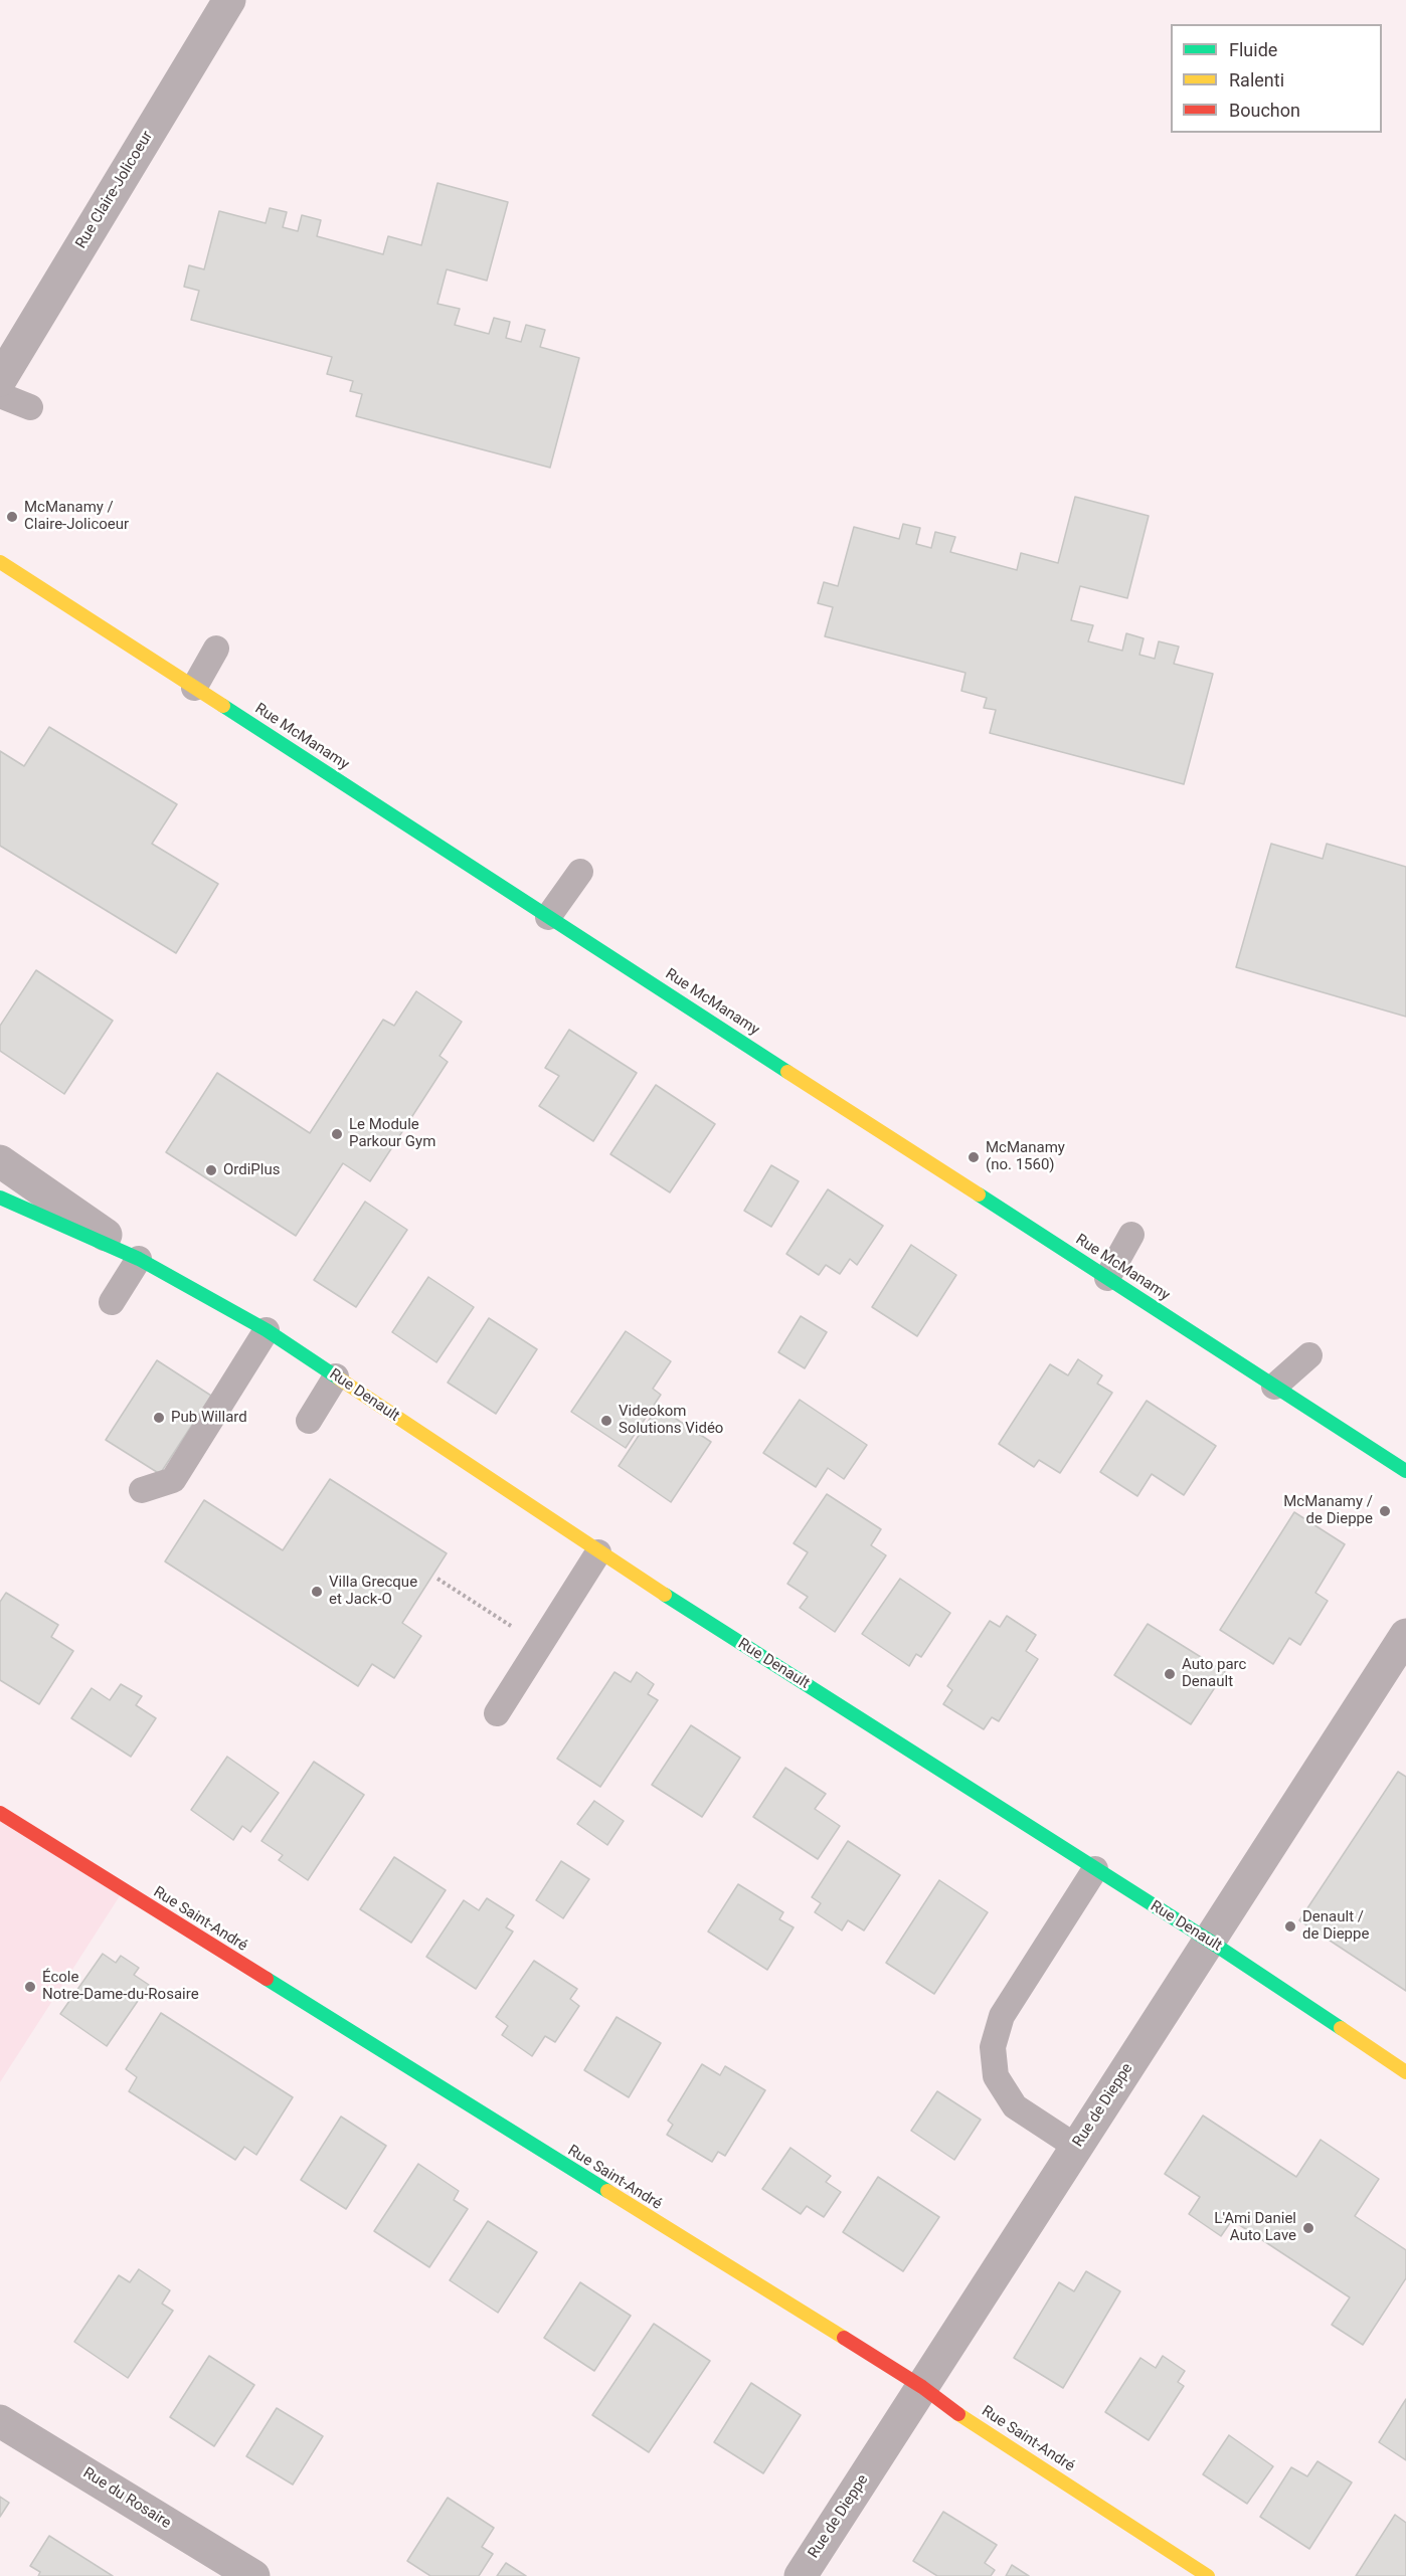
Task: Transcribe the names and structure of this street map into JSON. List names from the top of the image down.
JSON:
{
  "streets": {
    "street": [
      "Rue Claire-Jolicoeur",
      "Rue McManamy",
      "Rue Denault",
      "Rue Saint-André",
      "Rue de Dieppe",
      "Rue du Rosaire"
    ]
  },
  "crossings": [
    ["Rue Denault", "Rue de Dieppe"],
    ["Rue Saint-André", "Rue de Dieppe"]
  ],
  "places": [
    "McManamy / Claire-Jolicoeur",
    "Le Module Parkour Gym",
    "McManamy (no. 1560)",
    "OrdiPlus",
    "Pub Willard",
    "Videokom Solutions Vidéo",
    "McManamy / de Dieppe",
    "Villa Grecque et Jack-O",
    "Auto parc Denault",
    "Denault / de Dieppe",
    "École Notre-Dame-du-Rosaire",
    "L'Ami Daniel Auto Lave"
  ],
  "legend": ["Fluide", "Ralenti", "Bouchon"]
}
